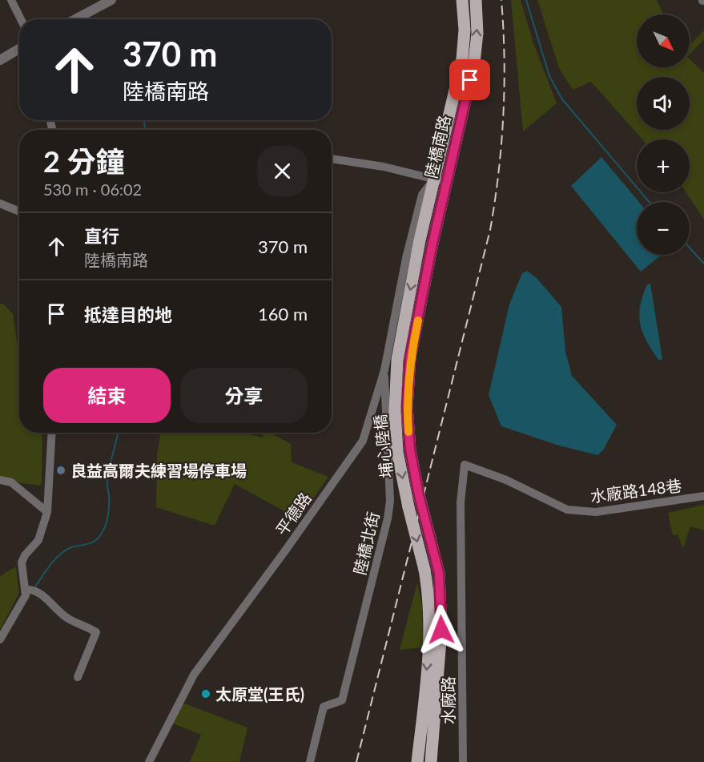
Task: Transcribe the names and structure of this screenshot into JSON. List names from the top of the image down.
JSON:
{
  "streets": {
    "main road": ["陸橋南路", "埔心陸橋"],
    "street": [
      "水廠路148巷",
      "平德路",
      "陸橋北街",
      "水廠路"
    ]
  },
  "crossings": [
    ["陸橋南路", "埔心陸橋"],
    ["陸橋南路", "平德路"],
    ["水廠路148巷", "水廠路"],
    ["平德路", "陸橋北街"]
  ],
  "places": ["良益高爾夫練習場停車場", "太原堂(王氏)"],
  "north": "bottom right",
  "page": {
    "map_buttons": ["+", "−"],
    "turn": ["370 m", "陸橋南路"],
    "heading": ["2 分鐘", "530 m · 06:02"],
    "list": [
      {
        "name": "直行",
        "note": "陸橋南路",
        "value": "370 m"
      },
      {
        "name": "抵達目的地",
        "value": "160 m"
      }
    ],
    "buttons": ["結束", "分享"]
  }
}
